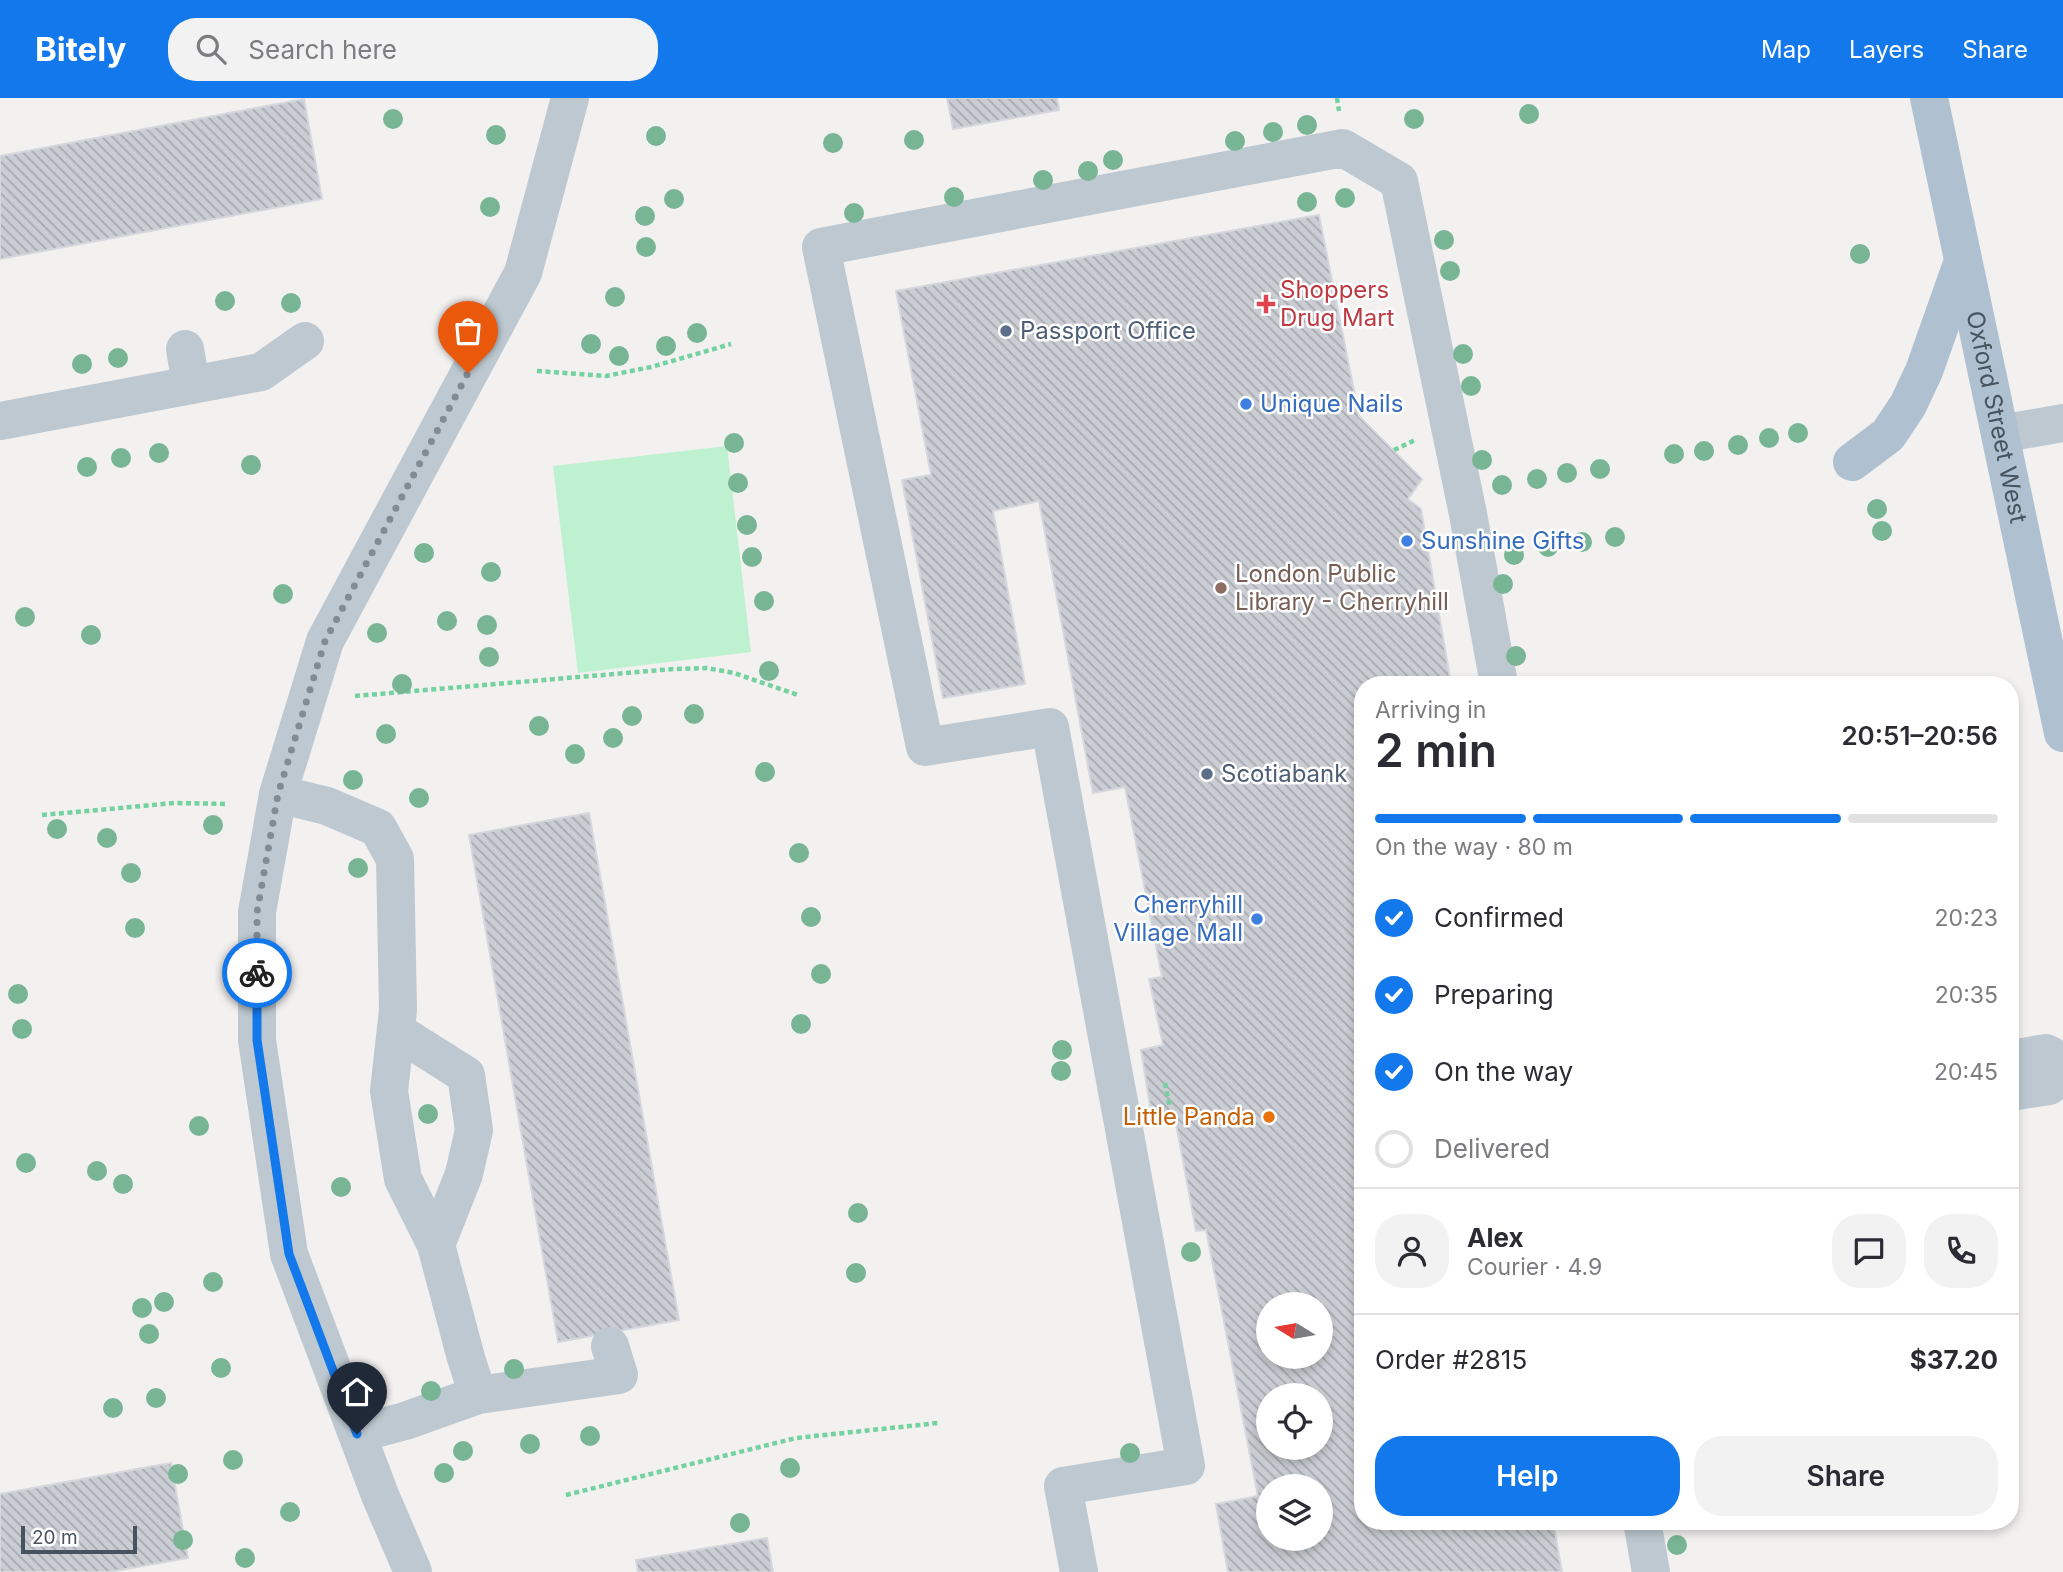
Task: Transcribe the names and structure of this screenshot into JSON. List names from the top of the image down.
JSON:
{
  "streets": {
    "main road": ["Oxford Street West"]
  },
  "places": {
    "health": ["Shoppers Drug Mart"],
    "other": [
      "Passport Office",
      "Unique Nails",
      "Sunshine Gifts",
      "London Public Library - Cherryhill",
      "Scotiabank",
      "Cherryhill Village Mall",
      "Little Panda"
    ]
  },
  "scale_bar": "20 m",
  "north": "left",
  "page": {
    "header": "Bitely",
    "search": "Search here",
    "nav": ["Map", "Layers", "Share"],
    "heading": ["2 min", "Arriving in", "20:51–20:56"],
    "panel": [
      "Alex",
      "Courier · 4.9",
      "Order #2815",
      "$37.20"
    ],
    "bar": "On the way · 80 m",
    "list": [
      ["Confirmed", "20:23"],
      ["Preparing", "20:35"],
      ["On the way", "20:45"],
      "Delivered"
    ],
    "buttons": ["Help", "Share"],
    "scale": "20 m"
  }
}
